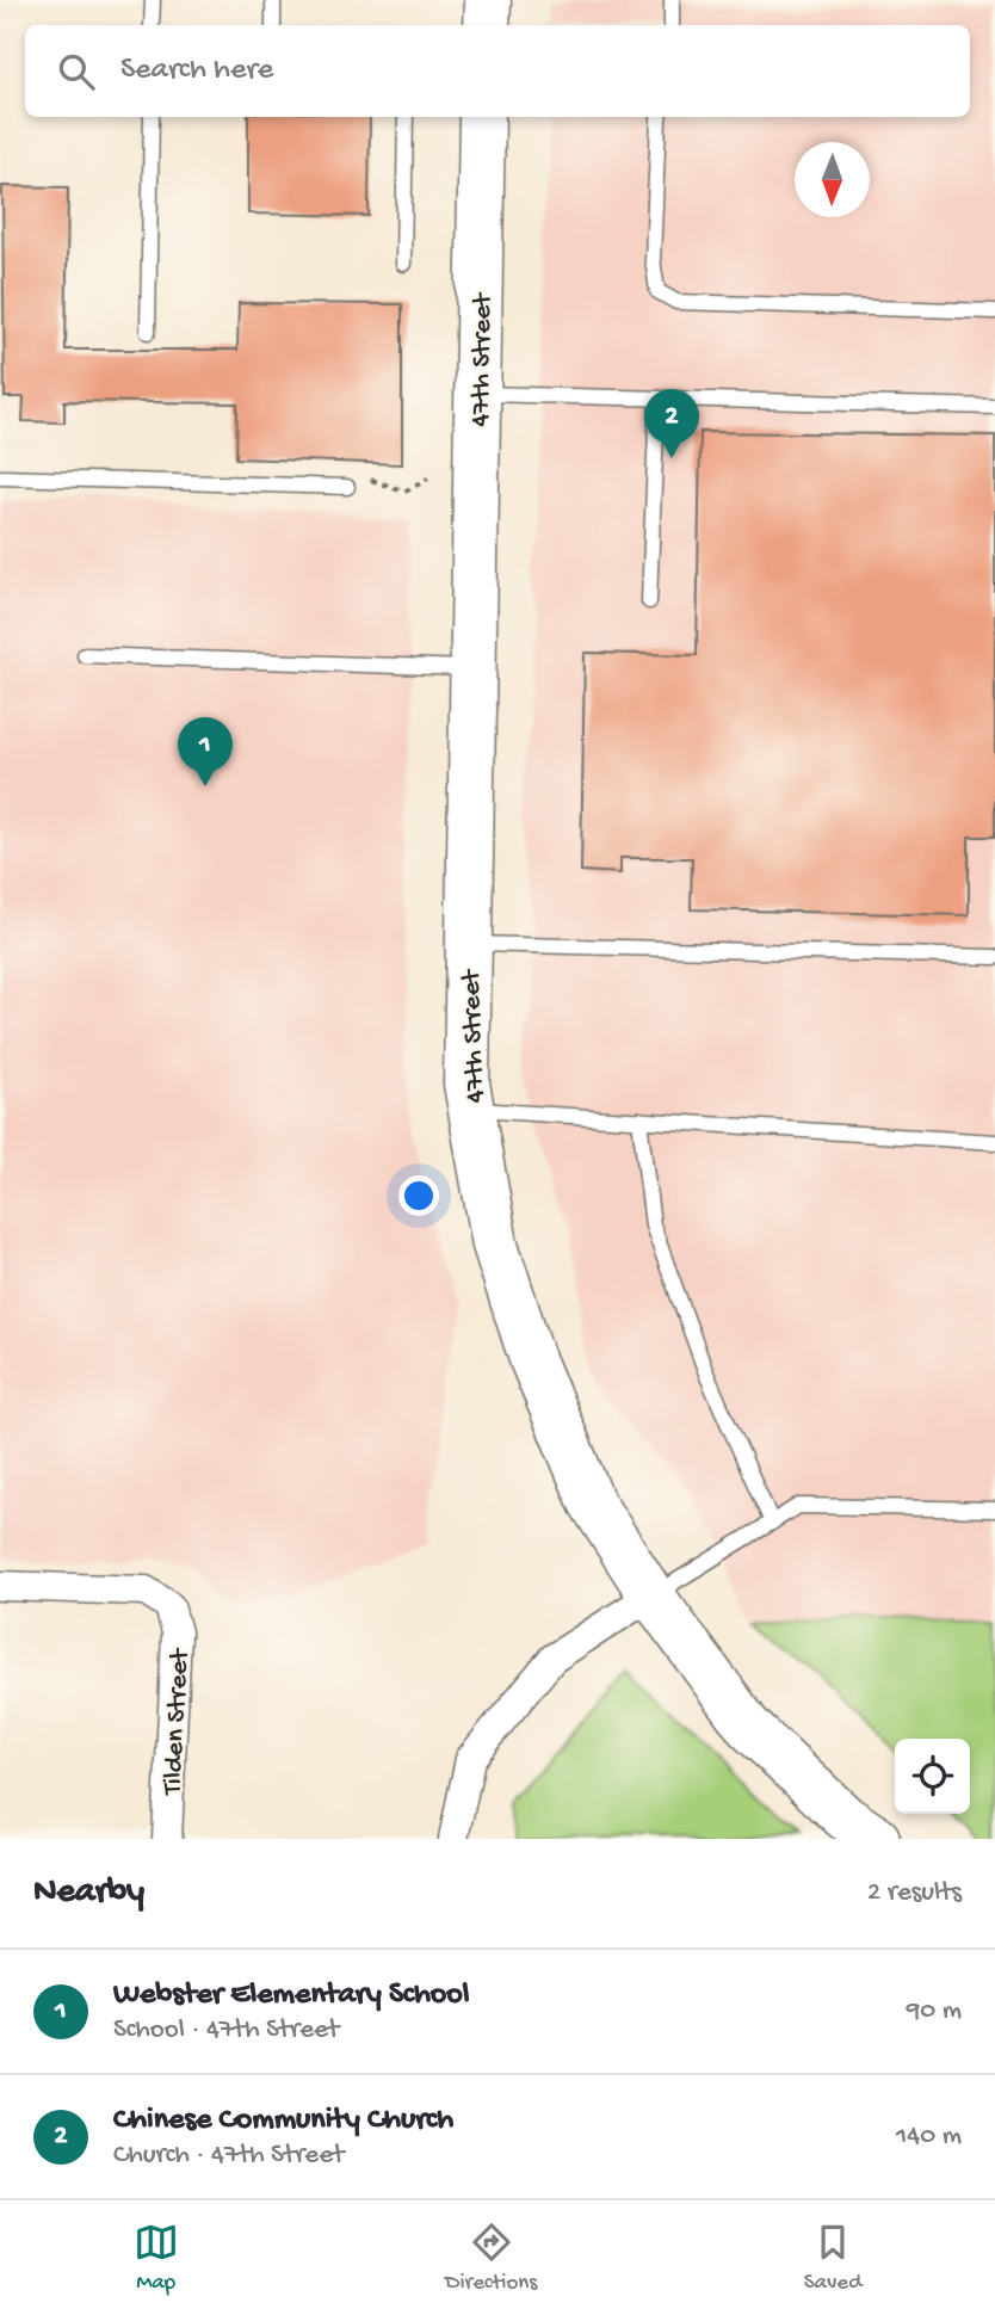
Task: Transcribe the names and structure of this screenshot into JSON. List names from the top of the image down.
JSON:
{
  "streets": {
    "main road": ["47th Street"],
    "street": ["Tilden Street"]
  },
  "north": "bottom",
  "page": {
    "search": "Search here",
    "pins": ["2", "1"],
    "heading": ["Nearby", "2 results"],
    "list": [
      {
        "mark": "1",
        "name": "Webster Elementary School",
        "note": "School · 47th Street",
        "value": "90 m"
      },
      {
        "mark": "2",
        "name": "Chinese Community Church",
        "note": "Church · 47th Street",
        "value": "140 m"
      }
    ],
    "nav": ["Map", "Directions", "Saved"]
  }
}
